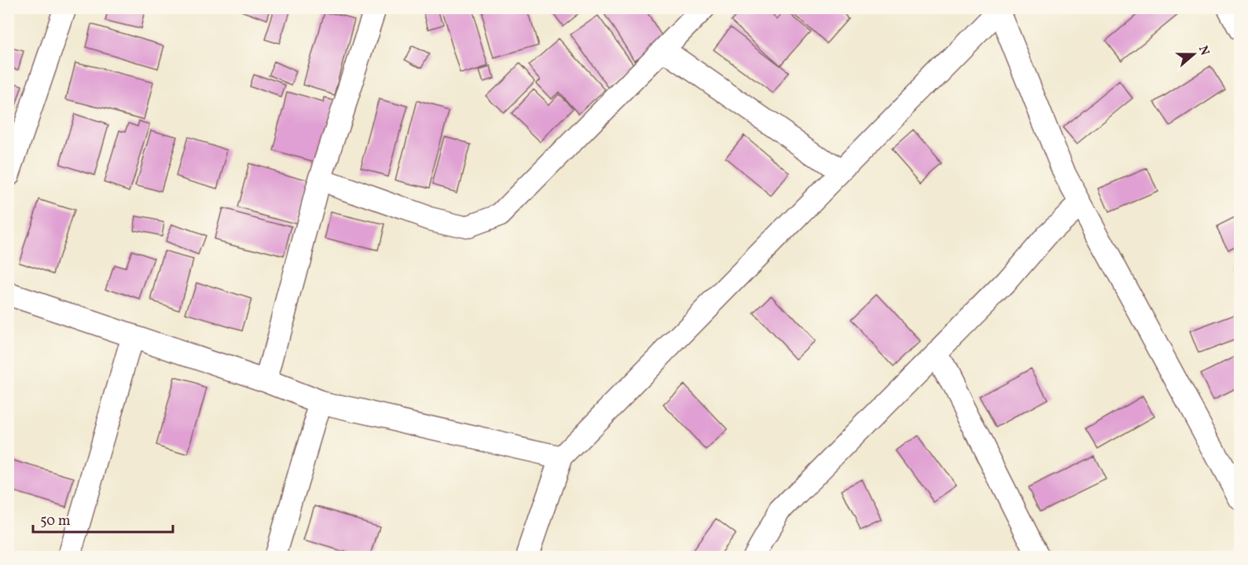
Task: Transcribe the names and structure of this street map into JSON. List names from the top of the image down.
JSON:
{
  "scale_bar": "50 m",
  "north": "right"
}
